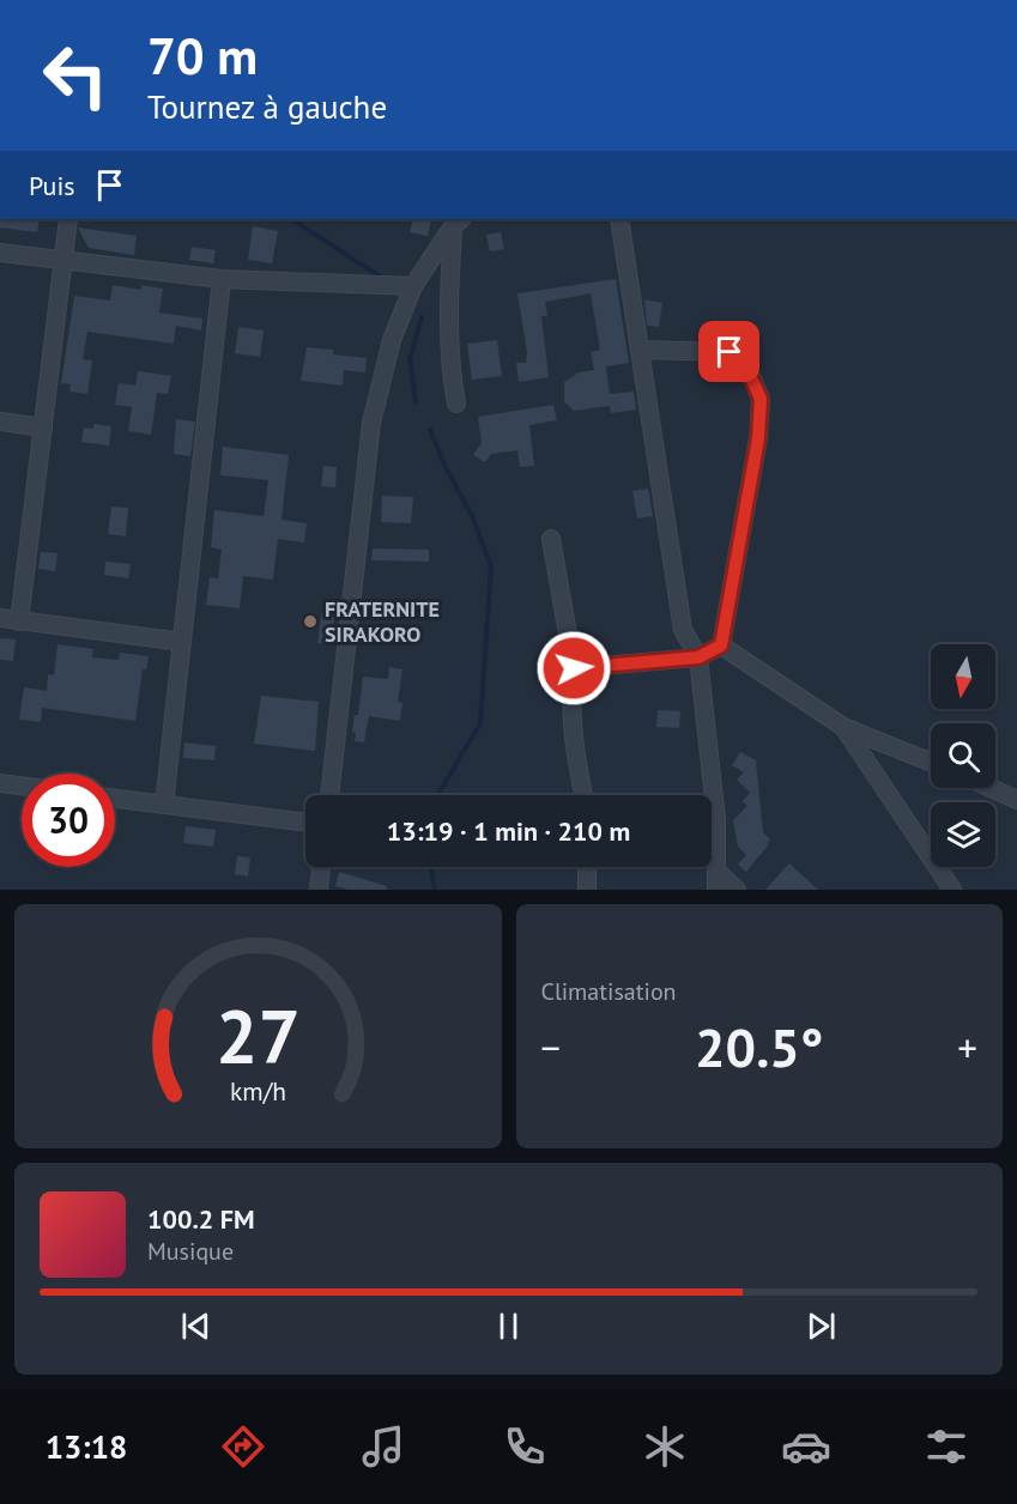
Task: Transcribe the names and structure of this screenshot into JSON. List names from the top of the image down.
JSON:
{
  "places": ["FRATERNITE SIRAKORO"],
  "north": "bottom",
  "page": {
    "turn": ["70 m", "Tournez à gauche"],
    "then": "Puis",
    "limit": "30",
    "trip": "13:19 · 1 min · 210 m",
    "tile": "Climatisation",
    "heat": ["−", "20.5°", "+"],
    "song": ["100.2 FM", "Musique"],
    "tabs": "13:18",
    "gauge": ["27", "km/h"]
  }
}
